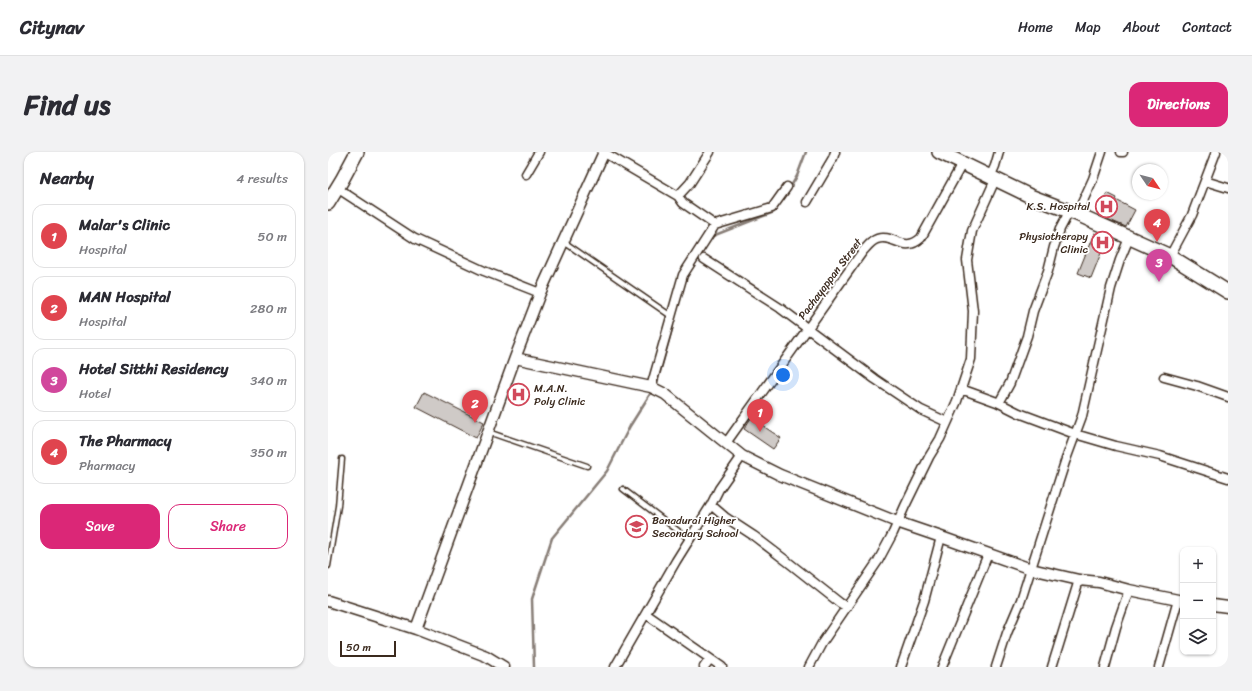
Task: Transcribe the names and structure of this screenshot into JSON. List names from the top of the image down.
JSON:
{
  "streets": {
    "street": ["Pachayappan Street"]
  },
  "places": {
    "hospital": ["K.S. Hospital", "Physiotherapy Clinic", "M.A.N. Poly Clinic"],
    "school or university": ["Banadurai Higher Secondary School"]
  },
  "scale_bar": "50 m",
  "north": "bottom right",
  "page": {
    "header": "Citynav",
    "nav": [
      "Home",
      "Map",
      "About",
      "Contact"
    ],
    "title": "Find us",
    "buttons": [
      "Directions",
      ["Save", "Share"]
    ],
    "heading": ["Nearby", "4 results"],
    "list": [
      {
        "mark": "1",
        "name": "Malar's Clinic",
        "note": "Hospital",
        "value": "50 m"
      },
      {
        "mark": "2",
        "name": "MAN Hospital",
        "note": "Hospital",
        "value": "280 m"
      },
      {
        "mark": "3",
        "name": "Hotel Sitthi Residency",
        "note": "Hotel",
        "value": "340 m"
      },
      {
        "mark": "4",
        "name": "The Pharmacy",
        "note": "Pharmacy",
        "value": "350 m"
      }
    ],
    "pins": [
      "4",
      "3",
      "2",
      "1"
    ],
    "map_buttons": ["+", "−"],
    "scale": "50 m"
  }
}
